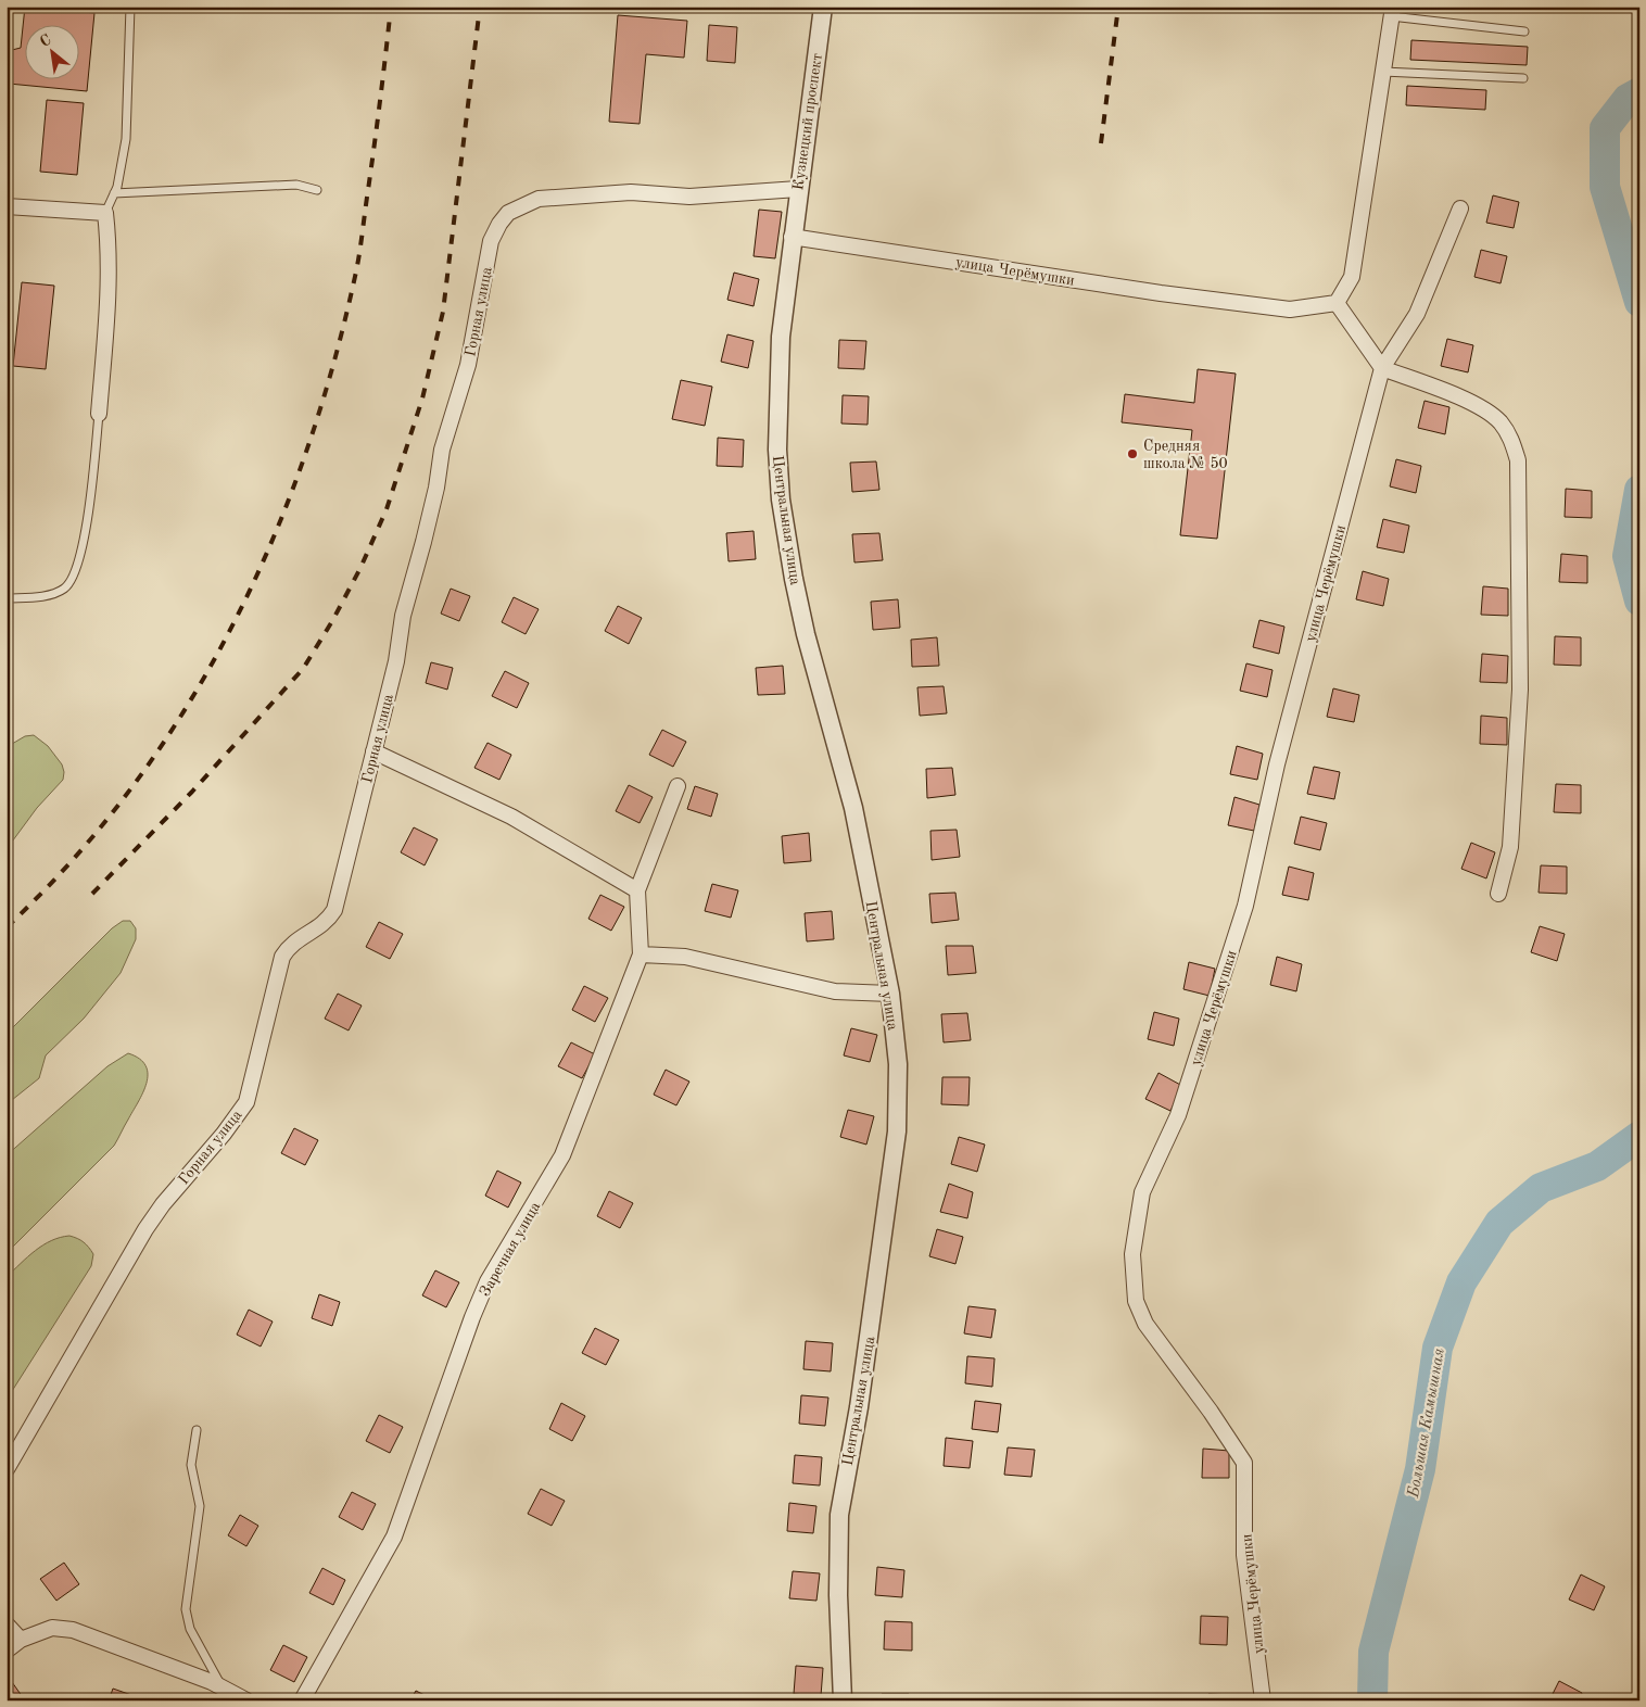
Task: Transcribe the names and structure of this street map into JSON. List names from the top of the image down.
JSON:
{
  "streets": {
    "street": [
      "Кузнецкий проспект",
      "улица Черёмушки",
      "Горная улица",
      "Центральная улица",
      "Заречная улица"
    ]
  },
  "crossings": [
    ["Кузнецкий проспект", "улица Черёмушки"],
    ["Кузнецкий проспект", "Горная улица"],
    ["Кузнецкий проспект", "Центральная улица"],
    ["улица Черёмушки", "Центральная улица"]
  ],
  "water": ["Большая Камышная"],
  "places": ["Средняя школа № 50"],
  "north": "top left"
}
